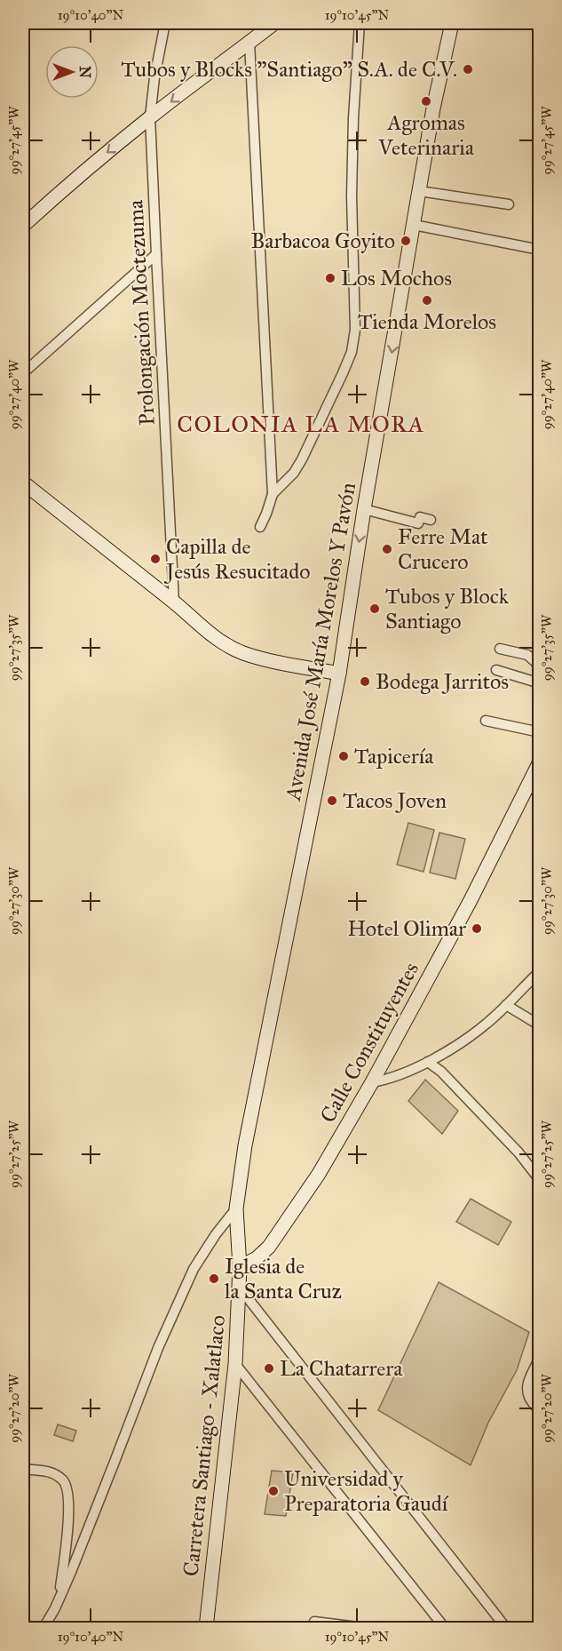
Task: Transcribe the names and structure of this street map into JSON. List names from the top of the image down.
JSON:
{
  "streets": {
    "main road": ["Avenida José María Morelos Y Pavón", "Calle Constituyentes", "Carretera Santiago - Xalatlaco"],
    "street": ["Prolongación Moctezuma"]
  },
  "crossings": [
    ["Avenida José María Morelos Y Pavón", "Calle Constituyentes"],
    ["Avenida José María Morelos Y Pavón", "Carretera Santiago - Xalatlaco"],
    ["Calle Constituyentes", "Carretera Santiago - Xalatlaco"]
  ],
  "one_way": ["Avenida José María Morelos Y Pavón"],
  "districts": ["COLONIA LA MORA"],
  "places": [
    "Tubos y Blocks \"Santiago\" S.A. de C.V.",
    "Agromas Veterinaria",
    "Barbacoa Goyito",
    "Los Mochos",
    "Tienda Morelos",
    "Ferre Mat Crucero",
    "Capilla de Jesús Resucitado",
    "Tubos y Block Santiago",
    "Bodega Jarritos",
    "Tapicería",
    "Tacos Joven",
    "Hotel Olimar",
    "Iglesia de la Santa Cruz",
    "La Chatarrera",
    "Universidad y Preparatoria Gaudí"
  ],
  "north": "right",
  "coordinates": [
    "19°10'40\"N",
    "19°10'45\"N",
    "99°27'45\"W",
    "99°27'40\"W",
    "99°27'35\"W",
    "99°27'30\"W",
    "99°27'25\"W",
    "99°27'20\"W"
  ]
}
